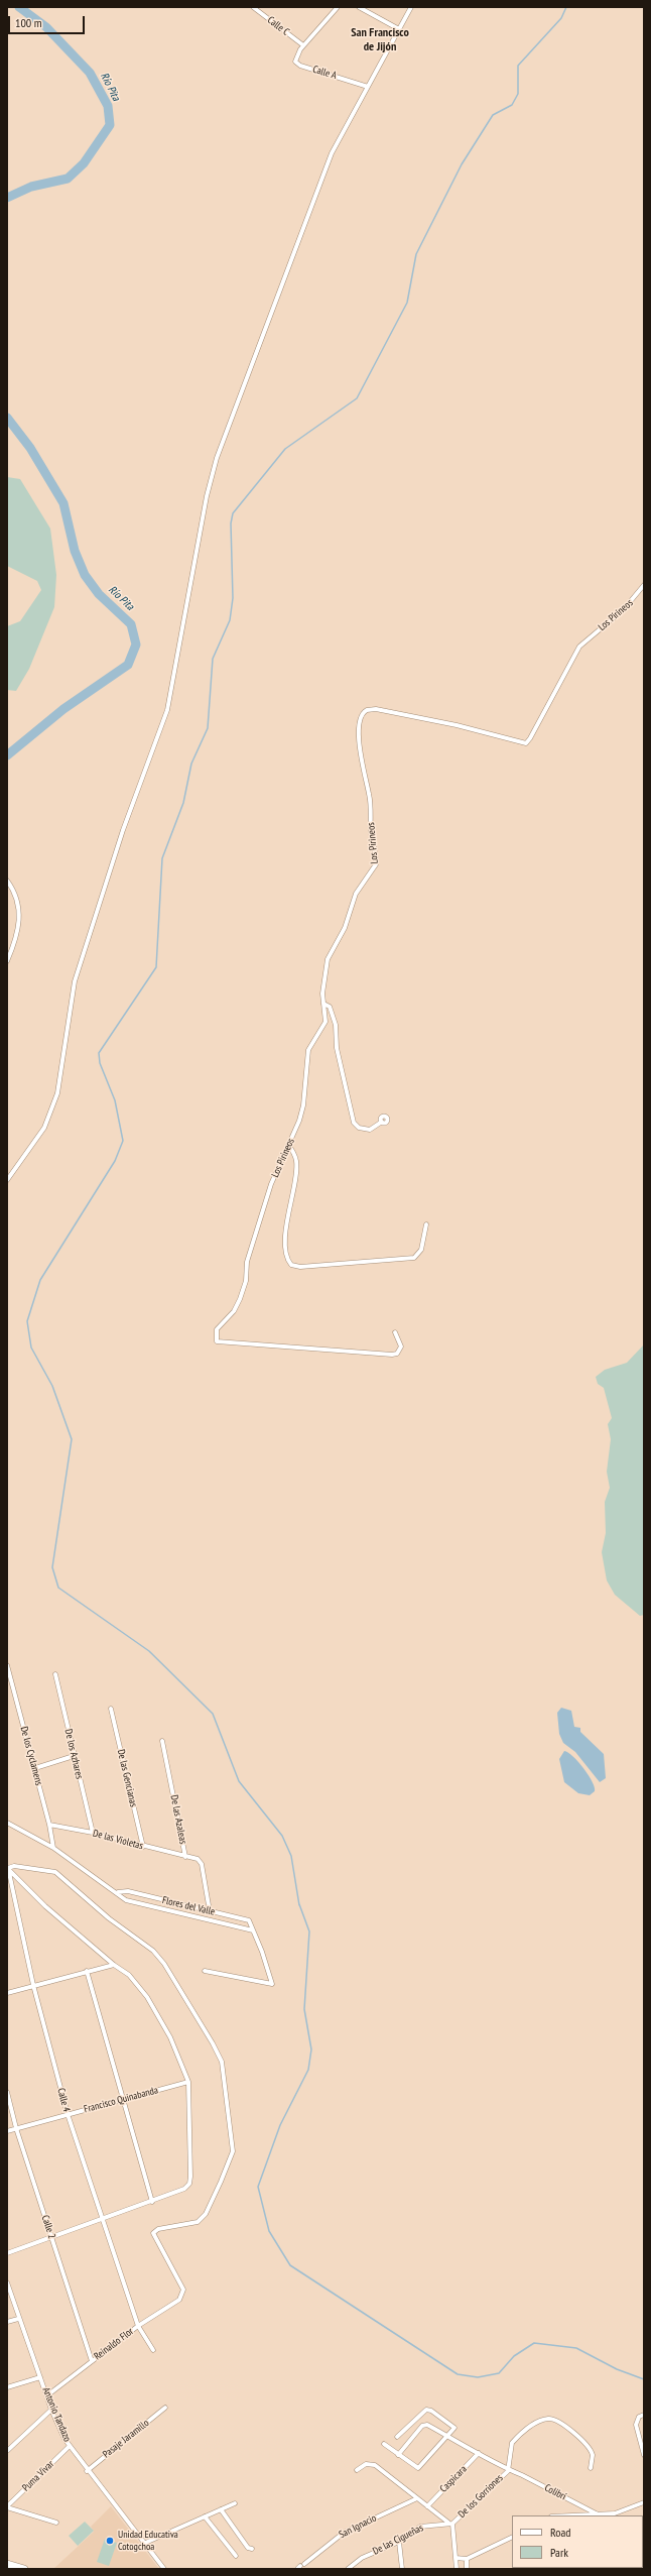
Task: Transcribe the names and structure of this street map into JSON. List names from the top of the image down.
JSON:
{
  "streets": {
    "street": [
      "Calle C",
      "Calle A",
      "Los Pirineos",
      "De los Azhares",
      "De los Cyclamens",
      "De las Gencianas",
      "De las Azaleas",
      "De las Violetas",
      "Flores del Valle",
      "Calle 4",
      "Francisco Quinabanda",
      "Calle 2",
      "Reinaldo Flor",
      "Antonio Tandazo",
      "Pasaje Jaramillo",
      "Puma Vivar",
      "Caspicara",
      "Colibrí",
      "De los Gorriones",
      "San Ignacio",
      "De las Cigueñas"
    ]
  },
  "crossings": [
    ["Calle C", "Calle A"],
    ["De los Azhares", "De las Violetas"],
    ["De los Cyclamens", "De las Violetas"],
    ["De los Cyclamens", "Flores del Valle"],
    ["De las Gencianas", "De las Violetas"],
    ["De las Azaleas", "De las Violetas"],
    ["De las Azaleas", "Flores del Valle"],
    ["Calle 4", "Francisco Quinabanda"],
    ["Calle 4", "Reinaldo Flor"],
    ["Francisco Quinabanda", "Calle 2"],
    ["Calle 2", "Reinaldo Flor"],
    ["Reinaldo Flor", "Antonio Tandazo"],
    ["Antonio Tandazo", "Pasaje Jaramillo"],
    ["Antonio Tandazo", "Puma Vivar"],
    ["Caspicara", "Colibrí"],
    ["Colibrí", "De los Gorriones"],
    ["De los Gorriones", "De las Cigueñas"]
  ],
  "districts": ["San Francisco de Jijón"],
  "water": ["Río Pita"],
  "places": ["Unidad Educativa Cotogchoa"],
  "legend": ["Road", "Park"],
  "scale_bar": "100 m"
}
